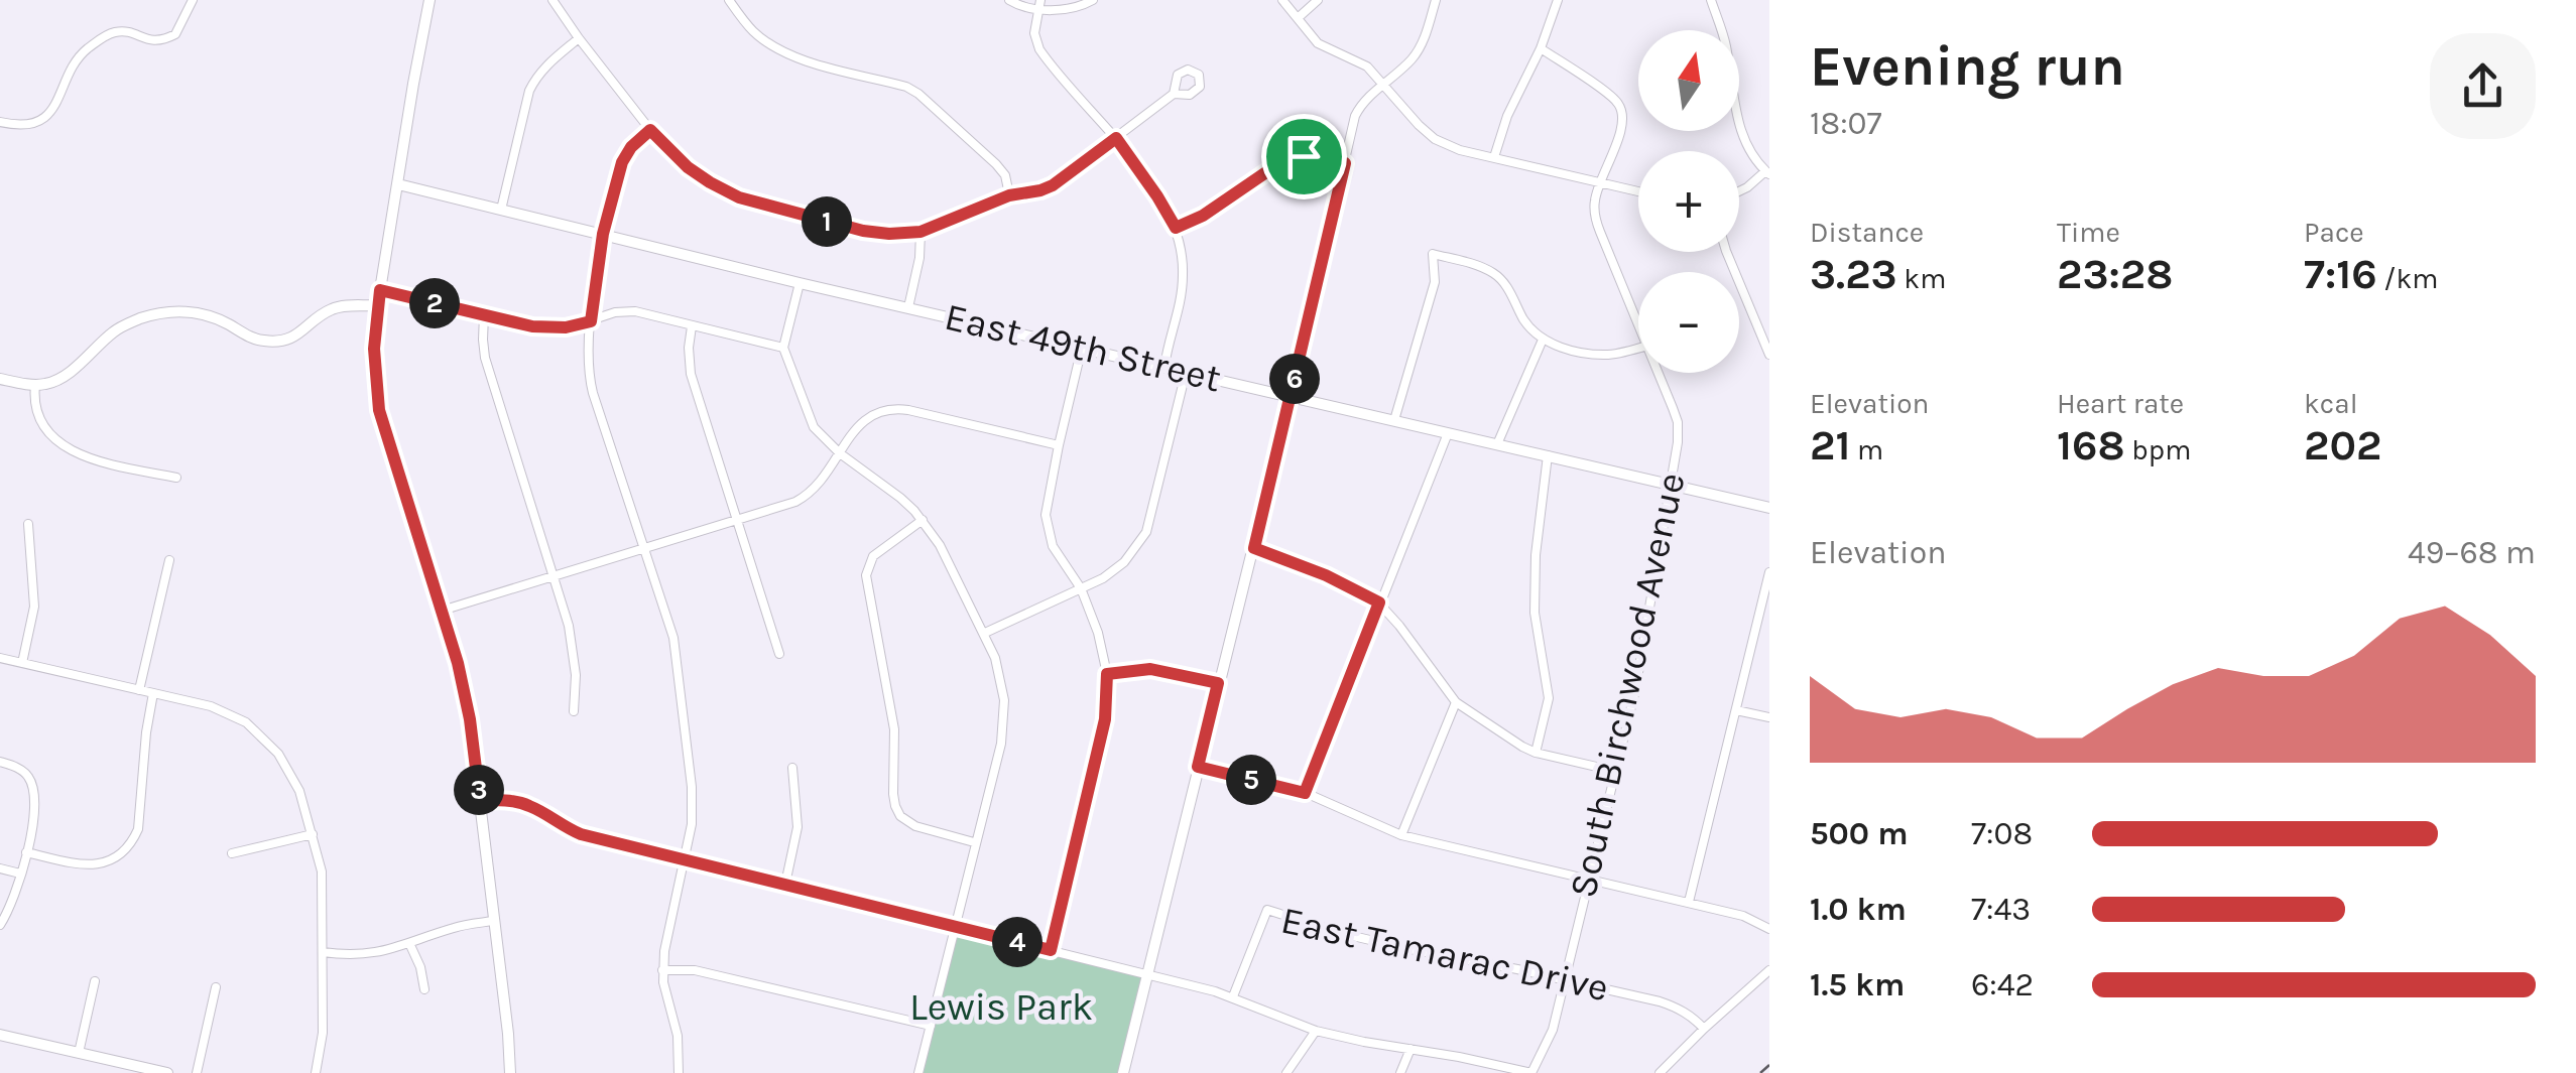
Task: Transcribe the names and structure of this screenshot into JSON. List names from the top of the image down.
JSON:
{
  "streets": {
    "street": ["East 49th Street", "South Birchwood Avenue", "East Tamarac Drive"]
  },
  "crossings": [
    ["East 49th Street", "South Birchwood Avenue"],
    ["South Birchwood Avenue", "East Tamarac Drive"]
  ],
  "parks": ["Lewis Park"],
  "north": "top",
  "page": {
    "heading": ["Evening run", "18:07"],
    "map_buttons": ["+", "−"],
    "stats": [
      ["Distance", "3.23 km"],
      ["Time", "23:28"],
      ["Pace", "7:16 /km"],
      ["Elevation", "21 m"],
      ["Heart rate", "168 bpm"],
      ["kcal", "202"]
    ],
    "pins": [
      "1",
      "2",
      "6",
      "5",
      "3",
      "4"
    ],
    "chart": ["Elevation", "49–68 m"],
    "list": [
      {
        "name": "500 m",
        "note": "7:08"
      },
      {
        "name": "1.0 km",
        "note": "7:43"
      },
      {
        "name": "1.5 km",
        "note": "6:42"
      }
    ]
  }
}
